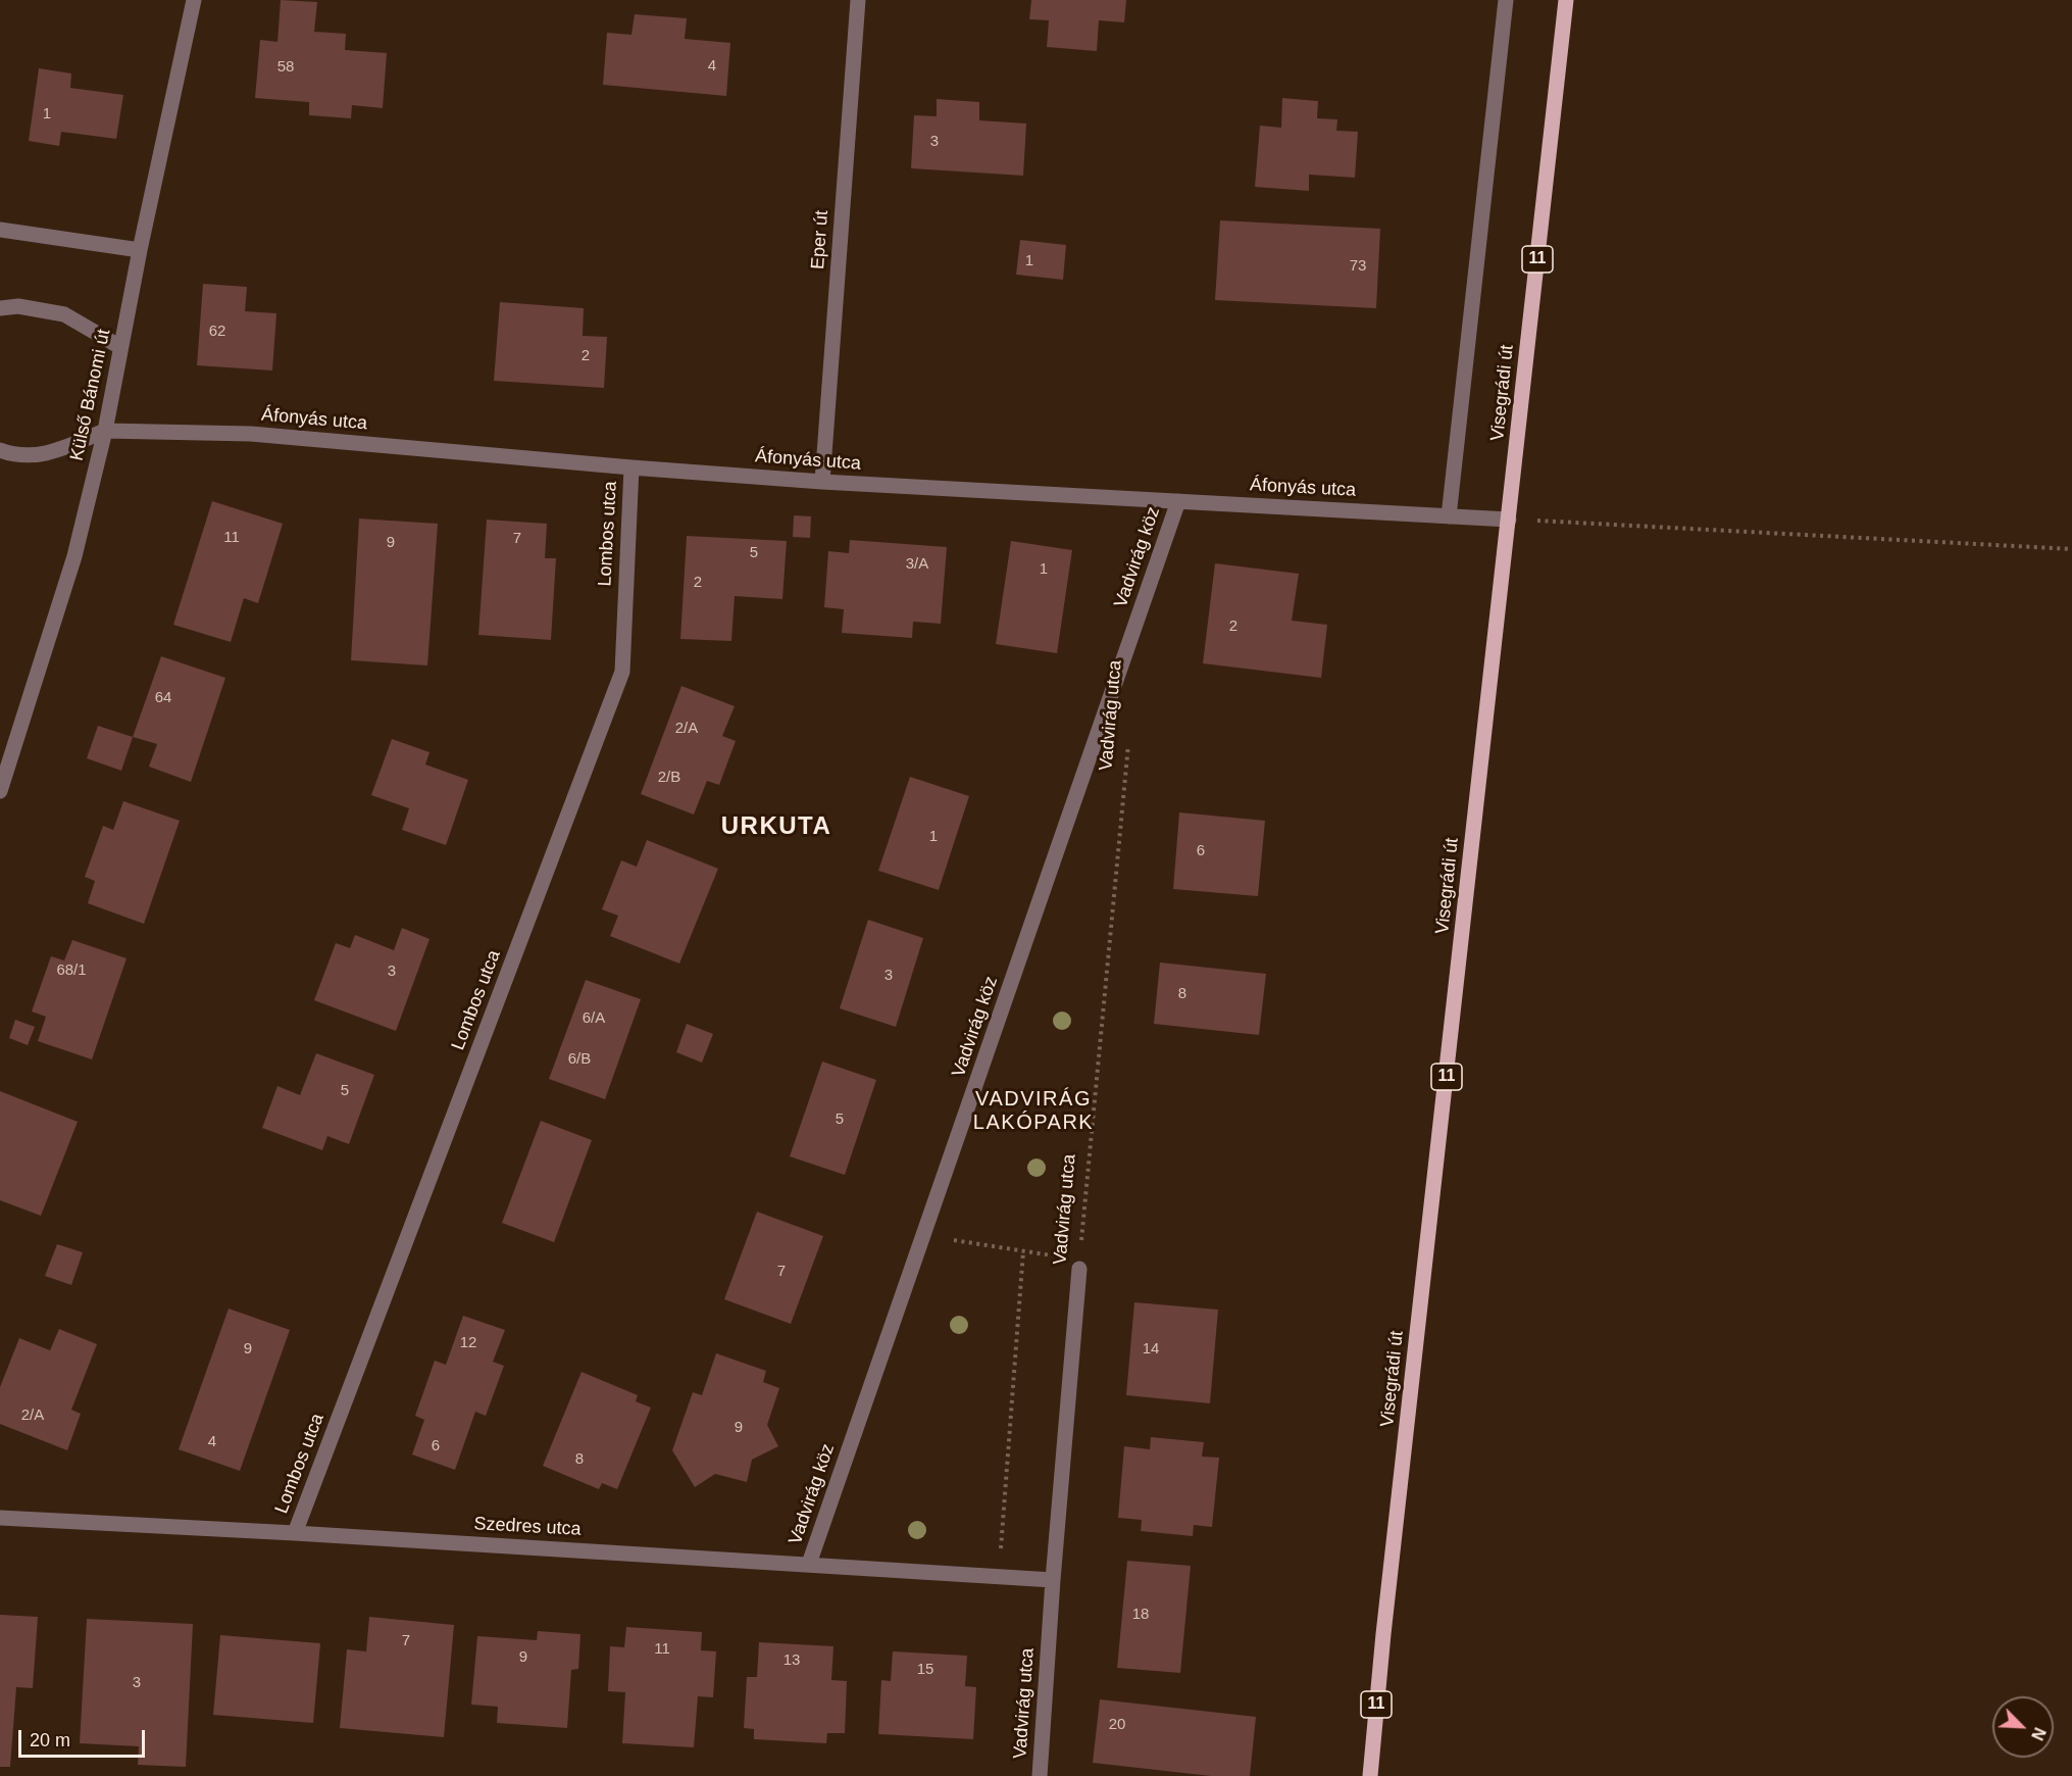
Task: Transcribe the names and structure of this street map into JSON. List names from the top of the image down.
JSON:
{
  "streets": {
    "main road": ["11", "Visegrádi út"],
    "street": [
      "Eper út",
      "Külső Bánomi út",
      "Áfonyás utca",
      "Lombos utca",
      "Vadvirág köz",
      "Vadvirág utca",
      "Szedres utca"
    ]
  },
  "crossings": [
    ["Eper út", "Áfonyás utca"],
    ["Visegrádi út", "Áfonyás utca"],
    ["Külső Bánomi út", "Áfonyás utca"],
    ["Áfonyás utca", "Lombos utca"],
    ["Áfonyás utca", "Vadvirág köz"],
    ["Lombos utca", "Szedres utca"],
    ["Vadvirág köz", "Szedres utca"],
    ["Vadvirág utca", "Szedres utca"]
  ],
  "districts": ["URKUTA", "VADVIRÁG LAKÓPARK"],
  "house_numbers": [
    "4",
    "58",
    "1",
    "3",
    "1",
    "73",
    "62",
    "2",
    "11",
    "7",
    "9",
    "5",
    "3/A",
    "1",
    "2",
    "2",
    "64",
    "2/A",
    "2/B",
    "1",
    "6",
    "68/1",
    "3",
    "3",
    "8",
    "6/A",
    "6/B",
    "5",
    "5",
    "7",
    "12",
    "9",
    "14",
    "2/A",
    "9",
    "4",
    "6",
    "8",
    "18",
    "7",
    "11",
    "9",
    "13",
    "15",
    "3",
    "20"
  ],
  "scale_bar": "20 m",
  "north": "bottom right"
}
